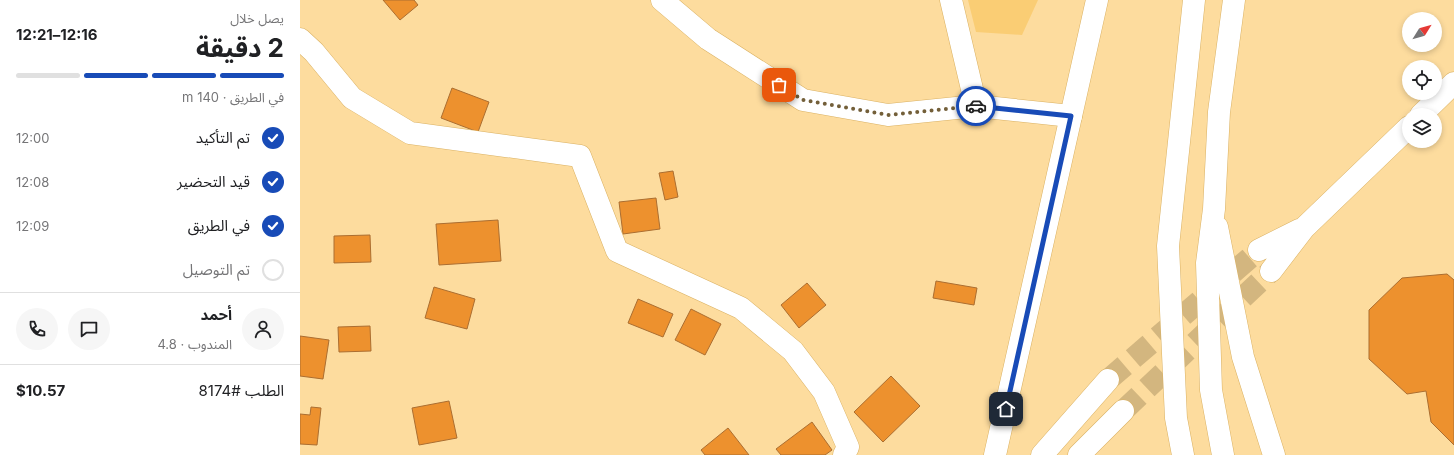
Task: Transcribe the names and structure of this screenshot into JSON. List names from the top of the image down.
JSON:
{
  "north": "top right",
  "page": {
    "heading": ["2 دقيقة", "يصل خلال", "12:16–12:21"],
    "panel": [
      "أحمد",
      "المندوب · 4.8",
      "الطلب #8174",
      "$10.57"
    ],
    "bar": "في الطريق · 140 m",
    "list": [
      ["تم التأكيد", "12:00"],
      ["قيد التحضير", "12:08"],
      ["في الطريق", "12:09"],
      "تم التوصيل"
    ]
  }
}
